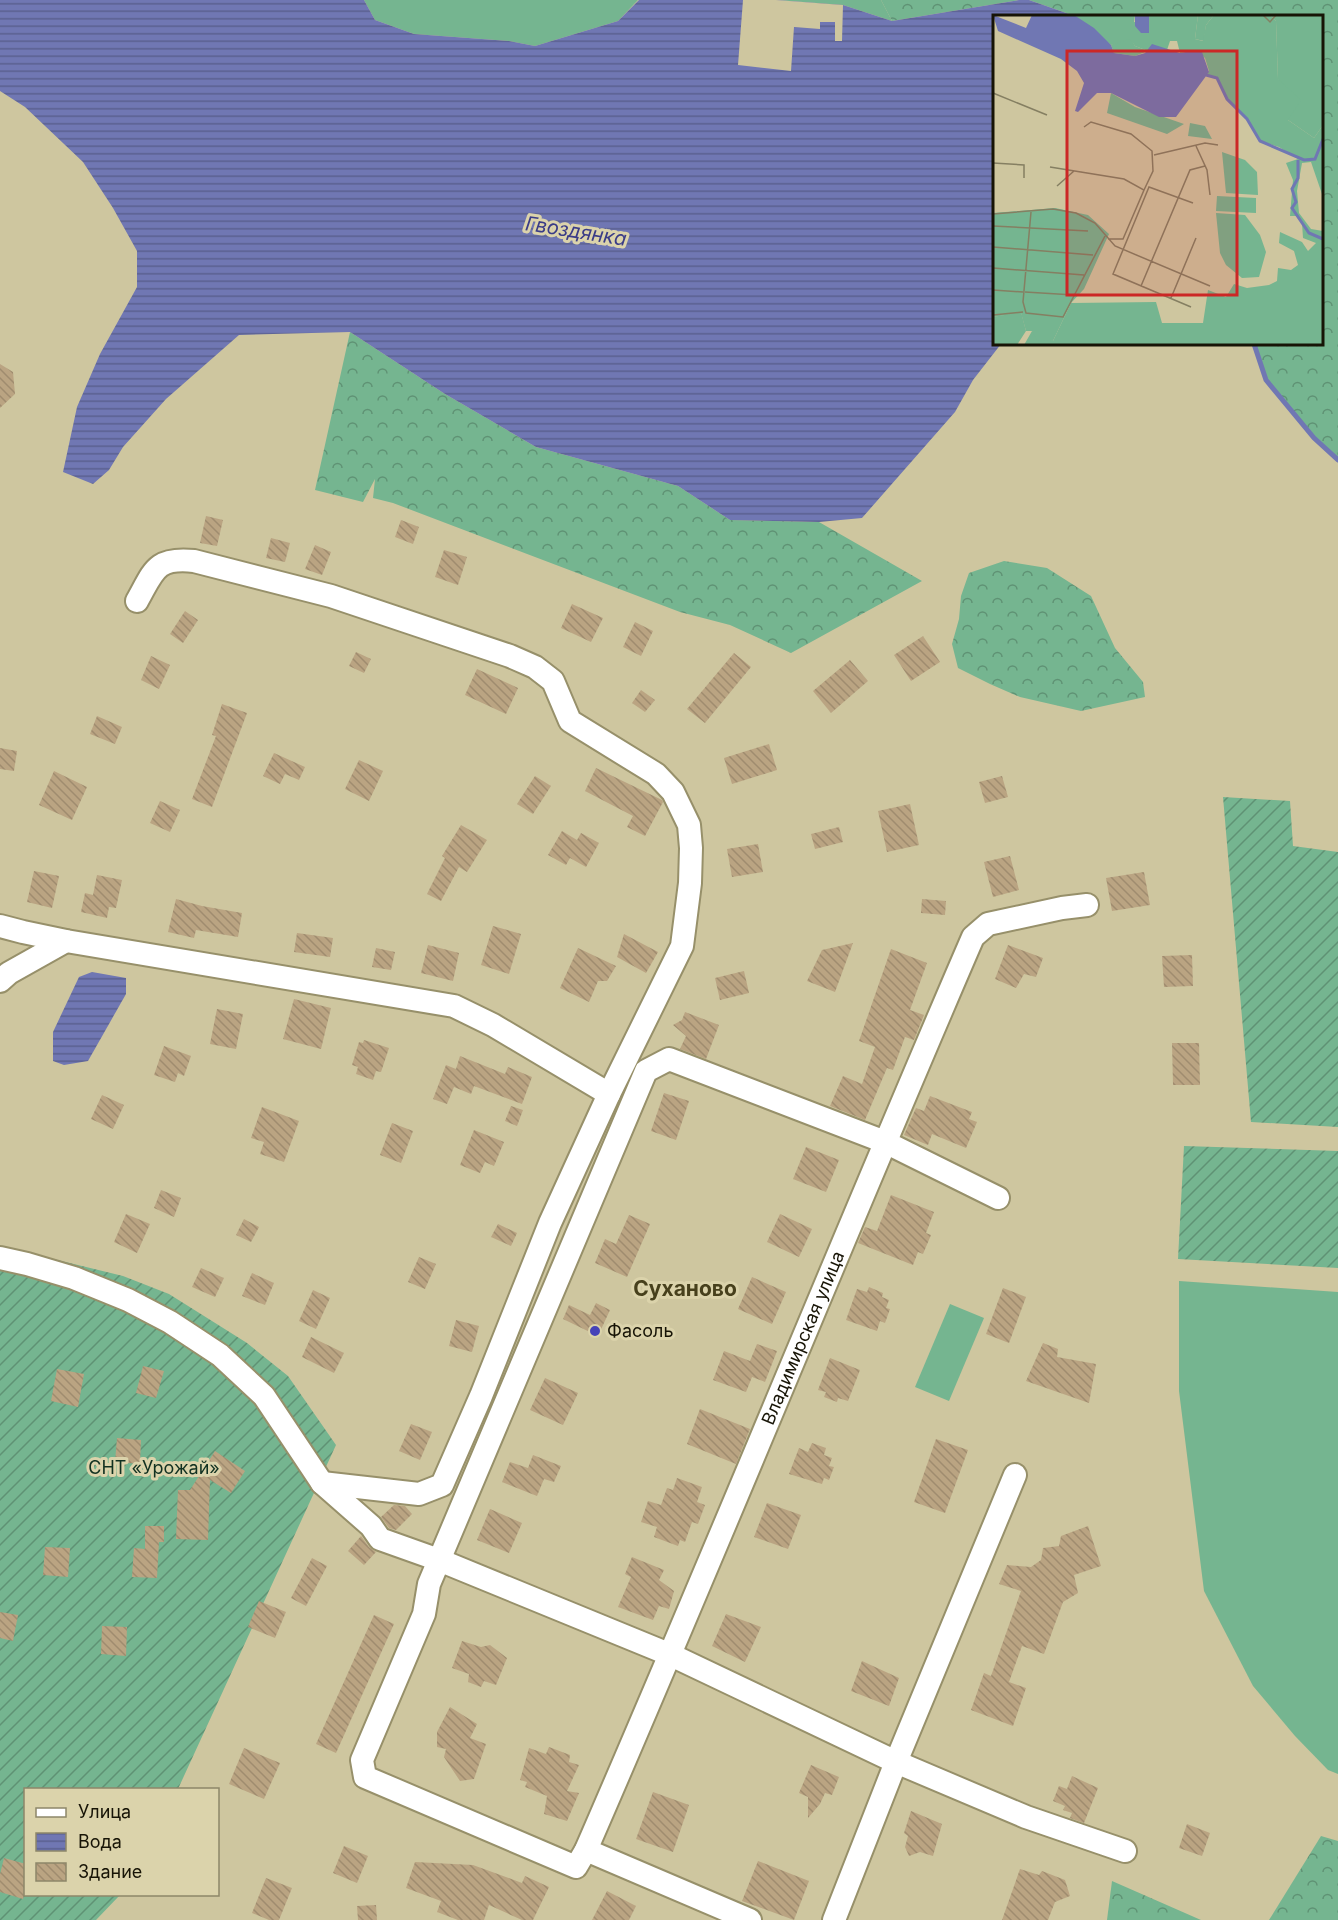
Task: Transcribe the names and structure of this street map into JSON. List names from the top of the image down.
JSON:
{
  "streets": {
    "street": ["Владимирская улица"]
  },
  "districts": ["Суханово"],
  "water": ["Гвоздянка"],
  "parks": ["СНТ «Урожай»"],
  "places": ["Фасоль"],
  "legend": ["Улица", "Вода", "Здание"]
}
